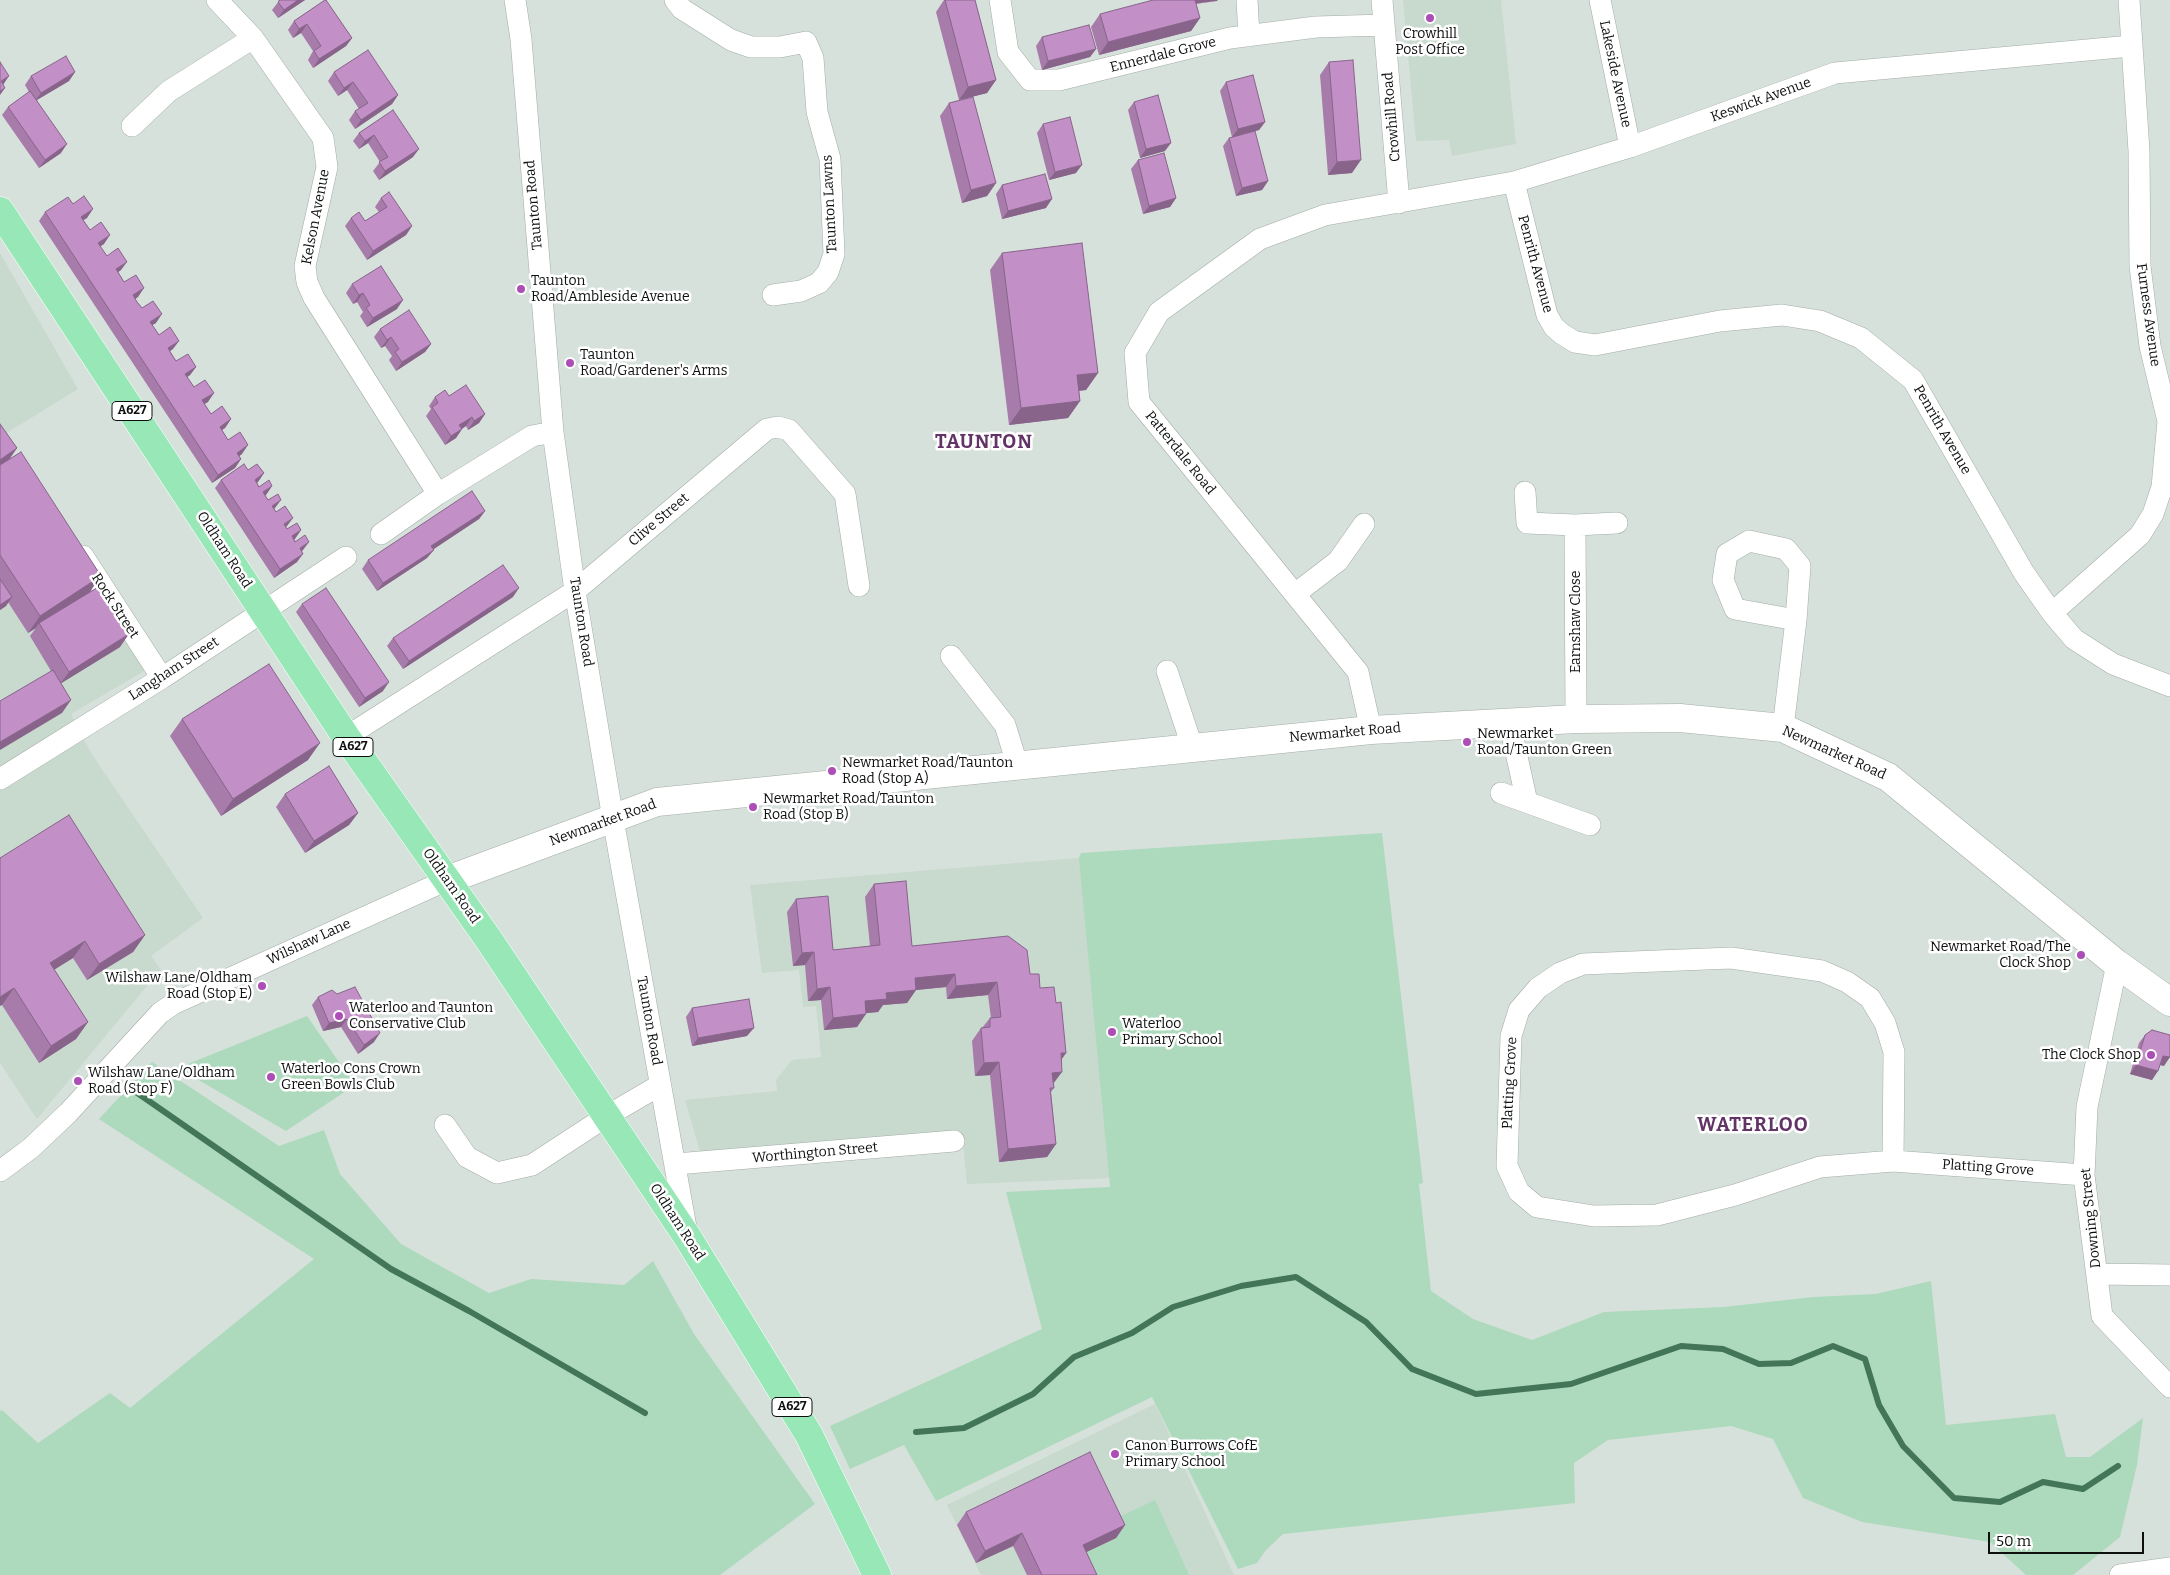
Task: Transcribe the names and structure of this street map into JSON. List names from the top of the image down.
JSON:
{
  "streets": {
    "highway": ["A627", "Oldham Road"],
    "street": [
      "Ennerdale Grove",
      "Lakeside Avenue",
      "Keswick Avenue",
      "Crowhill Road",
      "Taunton Lawns",
      "Taunton Road",
      "Kelson Avenue",
      "Penrith Avenue",
      "Furness Avenue",
      "Patterdale Road",
      "Clive Street",
      "Rock Street",
      "Earnshaw Close",
      "Langham Street",
      "Newmarket Road",
      "Wilshaw Lane",
      "Platting Grove",
      "Worthington Street",
      "Downing Street"
    ]
  },
  "crossings": [
    ["Ennerdale Grove", "Crowhill Road"],
    ["Lakeside Avenue", "Keswick Avenue"],
    ["Keswick Avenue", "Crowhill Road"],
    ["Keswick Avenue", "Penrith Avenue"],
    ["Keswick Avenue", "Furness Avenue"],
    ["Keswick Avenue", "Patterdale Road"],
    ["Crowhill Road", "Patterdale Road"],
    ["Taunton Road", "Clive Street"],
    ["Taunton Road", "Oldham Road"],
    ["Taunton Road", "Newmarket Road"],
    ["Taunton Road", "Worthington Street"],
    ["Penrith Avenue", "Furness Avenue"],
    ["Patterdale Road", "Newmarket Road"],
    ["Clive Street", "Oldham Road"],
    ["Oldham Road", "Langham Street"],
    ["Oldham Road", "Newmarket Road"],
    ["Oldham Road", "Wilshaw Lane"],
    ["Rock Street", "Langham Street"],
    ["Earnshaw Close", "Newmarket Road"],
    ["Newmarket Road", "Wilshaw Lane"],
    ["Newmarket Road", "Downing Street"],
    ["Platting Grove", "Downing Street"]
  ],
  "districts": ["TAUNTON", "WATERLOO"],
  "places": [
    "Crowhill Post Office",
    "Taunton Road/Ambleside Avenue",
    "Taunton Road/Gardener's Arms",
    "Newmarket Road/Taunton Green",
    "Newmarket Road/Taunton Road (Stop A)",
    "Newmarket Road/Taunton Road (Stop B)",
    "Newmarket Road/The Clock Shop",
    "Wilshaw Lane/Oldham Road (Stop E)",
    "Waterloo and Taunton Conservative Club",
    "Waterloo Primary School",
    "The Clock Shop",
    "Waterloo Cons Crown Green Bowls Club",
    "Wilshaw Lane/Oldham Road (Stop F)",
    "Canon Burrows CofE Primary School"
  ],
  "scale_bar": "50 m"
}
